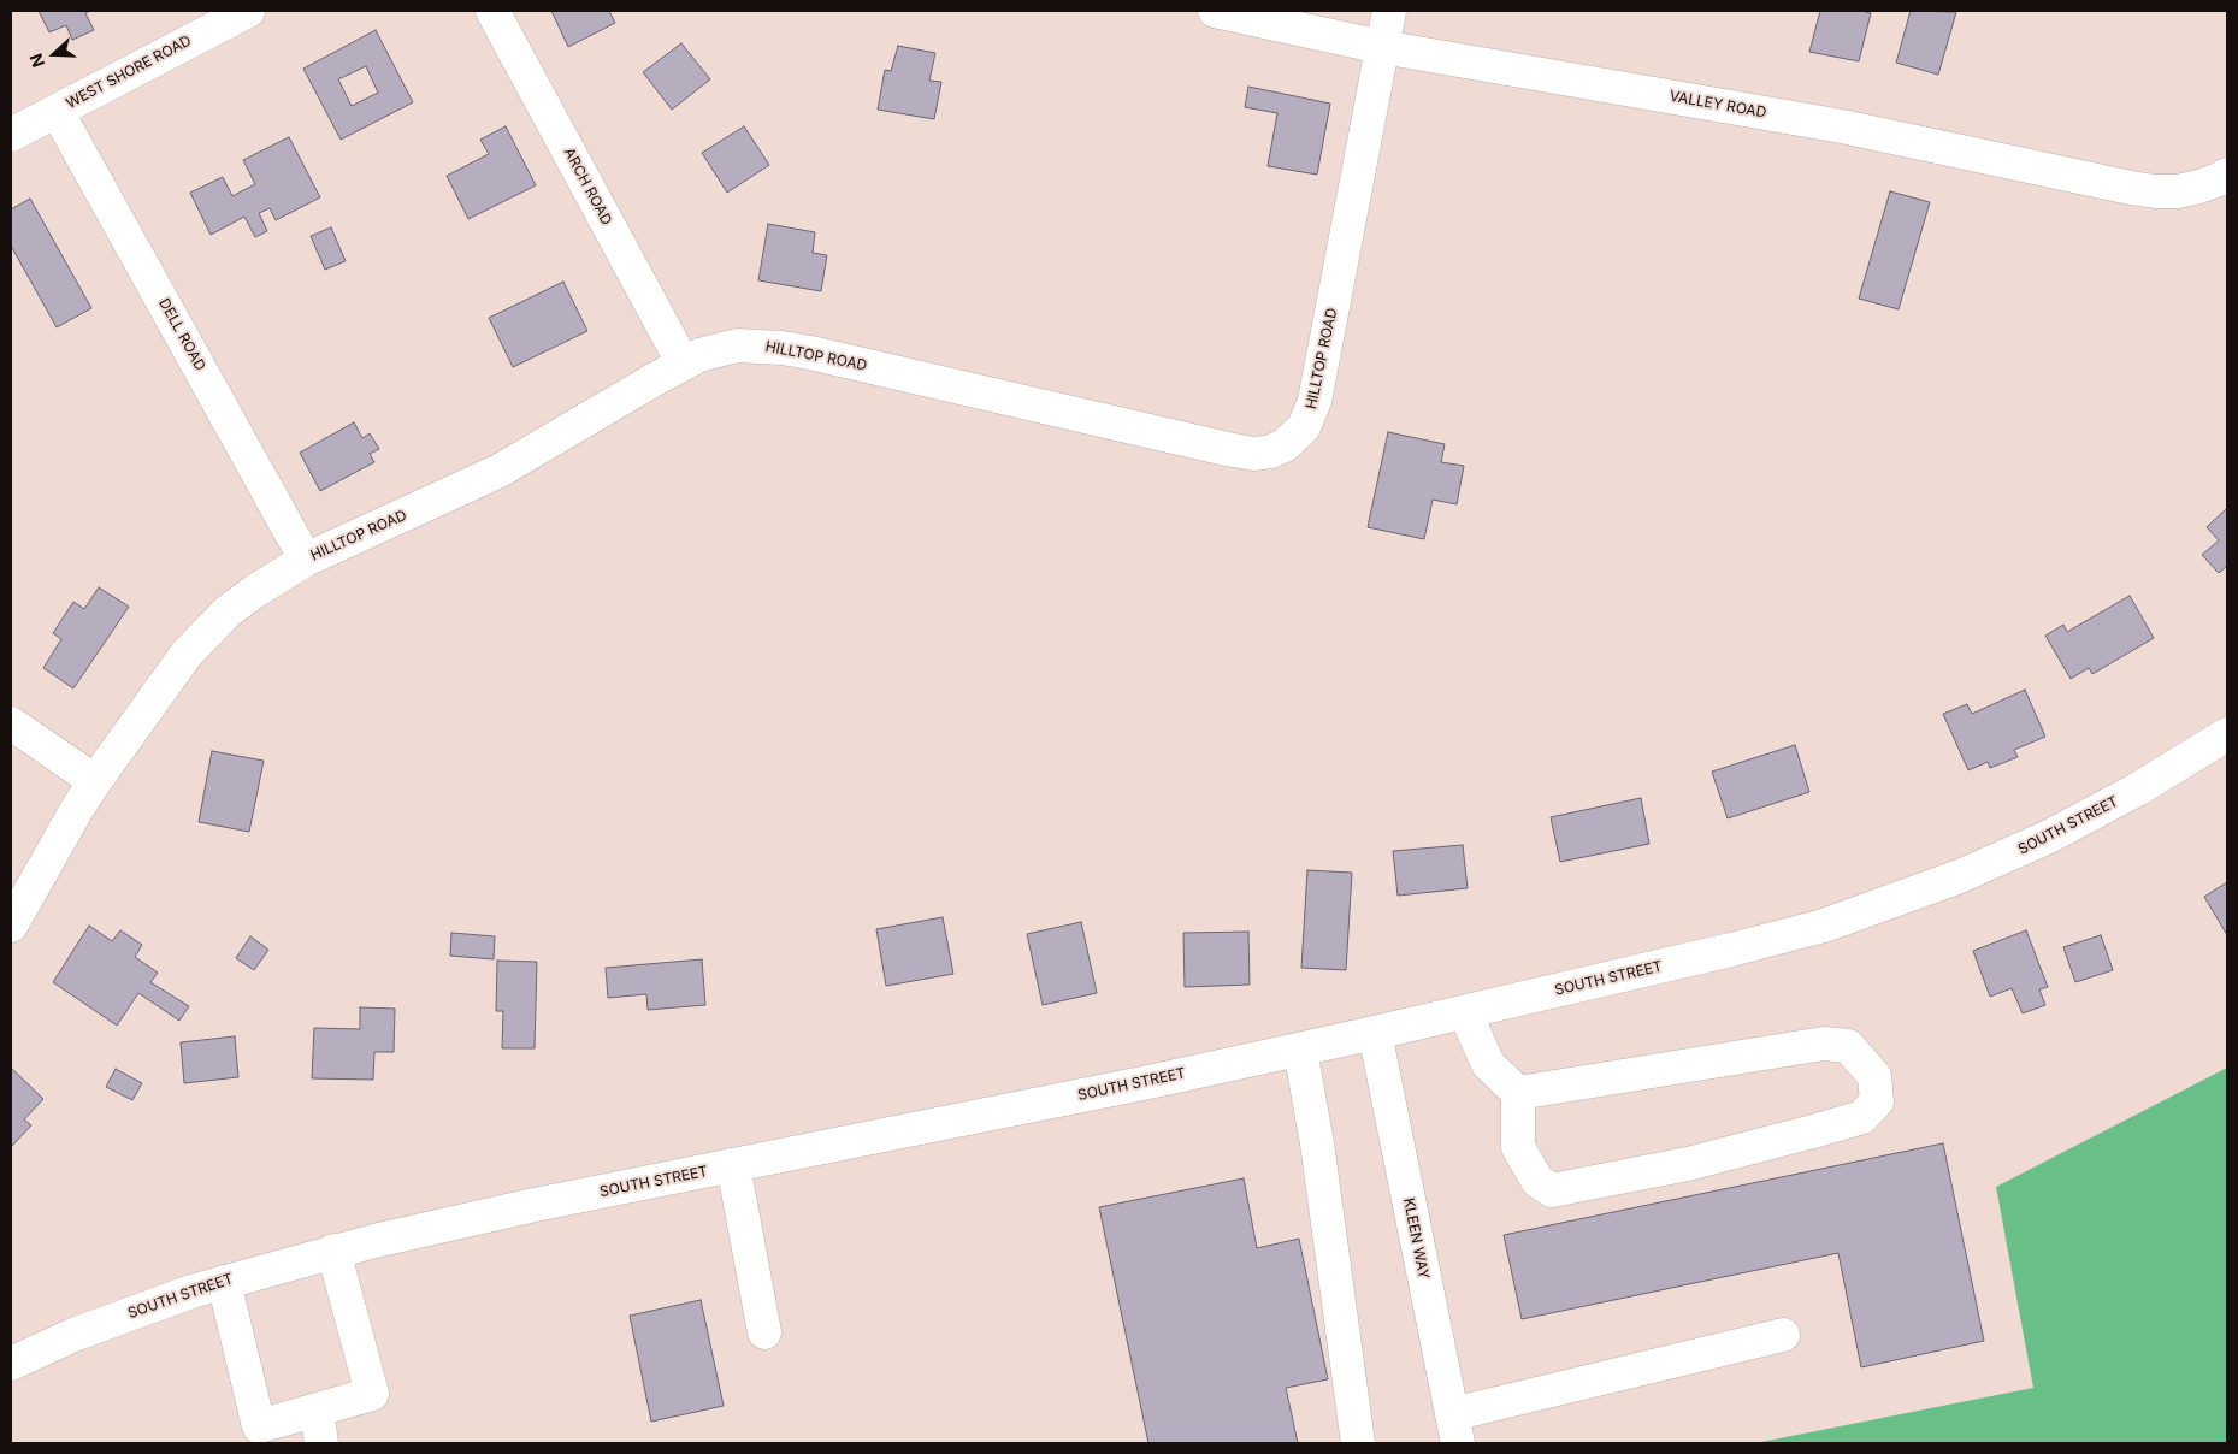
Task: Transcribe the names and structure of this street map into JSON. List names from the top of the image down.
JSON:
{
  "streets": {
    "street": [
      "WEST SHORE ROAD",
      "VALLEY ROAD",
      "ARCH ROAD",
      "DELL ROAD",
      "HILLTOP ROAD",
      "SOUTH STREET",
      "KLEEN WAY"
    ]
  },
  "crossings": [
    ["WEST SHORE ROAD", "DELL ROAD"],
    ["VALLEY ROAD", "HILLTOP ROAD"],
    ["ARCH ROAD", "HILLTOP ROAD"],
    ["DELL ROAD", "HILLTOP ROAD"],
    ["SOUTH STREET", "KLEEN WAY"]
  ],
  "north": "left"
}
